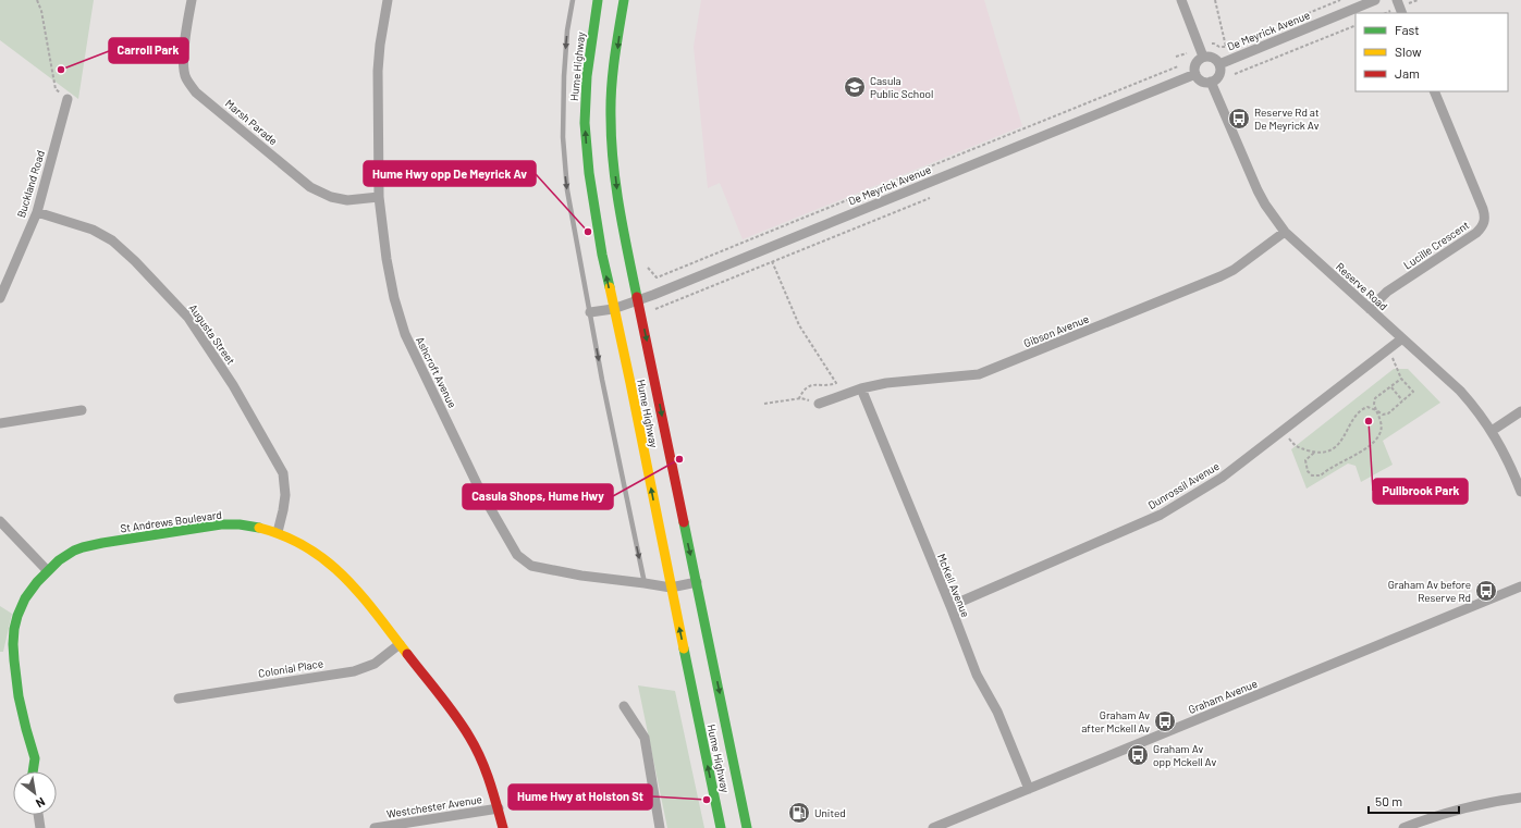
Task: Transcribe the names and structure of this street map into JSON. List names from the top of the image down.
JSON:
{
  "streets": {
    "main road": ["Hume Highway", "St Andrews Boulevard"],
    "street": [
      "De Meyrick Avenue",
      "Marsh Parade",
      "Buckland Road",
      "Lucille Crescent",
      "Reserve Road",
      "Gibson Avenue",
      "Augusta Street",
      "Ashcroft Avenue",
      "Dunrossil Avenue",
      "McKell Avenue",
      "Colonial Place",
      "Graham Avenue",
      "Westchester Avenue"
    ]
  },
  "crossings": [
    ["De Meyrick Avenue", "Hume Highway"],
    ["De Meyrick Avenue", "Reserve Road"],
    ["Hume Highway", "Ashcroft Avenue"],
    ["Marsh Parade", "Ashcroft Avenue"],
    ["Buckland Road", "Augusta Street"],
    ["Lucille Crescent", "Reserve Road"],
    ["Reserve Road", "Gibson Avenue"],
    ["Reserve Road", "Dunrossil Avenue"],
    ["Gibson Avenue", "McKell Avenue"],
    ["Augusta Street", "St Andrews Boulevard"],
    ["Dunrossil Avenue", "McKell Avenue"],
    ["St Andrews Boulevard", "Colonial Place"],
    ["St Andrews Boulevard", "Westchester Avenue"],
    ["McKell Avenue", "Graham Avenue"]
  ],
  "places": {
    "other": [
      "Carroll Park",
      "Hume Hwy opp De Meyrick Av",
      "Pullbrook Park",
      "Casula Shops, Hume Hwy",
      "Hume Hwy at Holston St"
    ],
    "school or university": ["Casula Public School"],
    "bus stop": [
      "Reserve Rd at De Meyrick Av",
      "Graham Av before Reserve Rd",
      "Graham Av after Mckell Av",
      "Graham Av opp Mckell Av"
    ],
    "fuel station": ["United"]
  },
  "legend": ["Fast", "Slow", "Jam"],
  "scale_bar": "50 m",
  "north": "bottom right"
}
